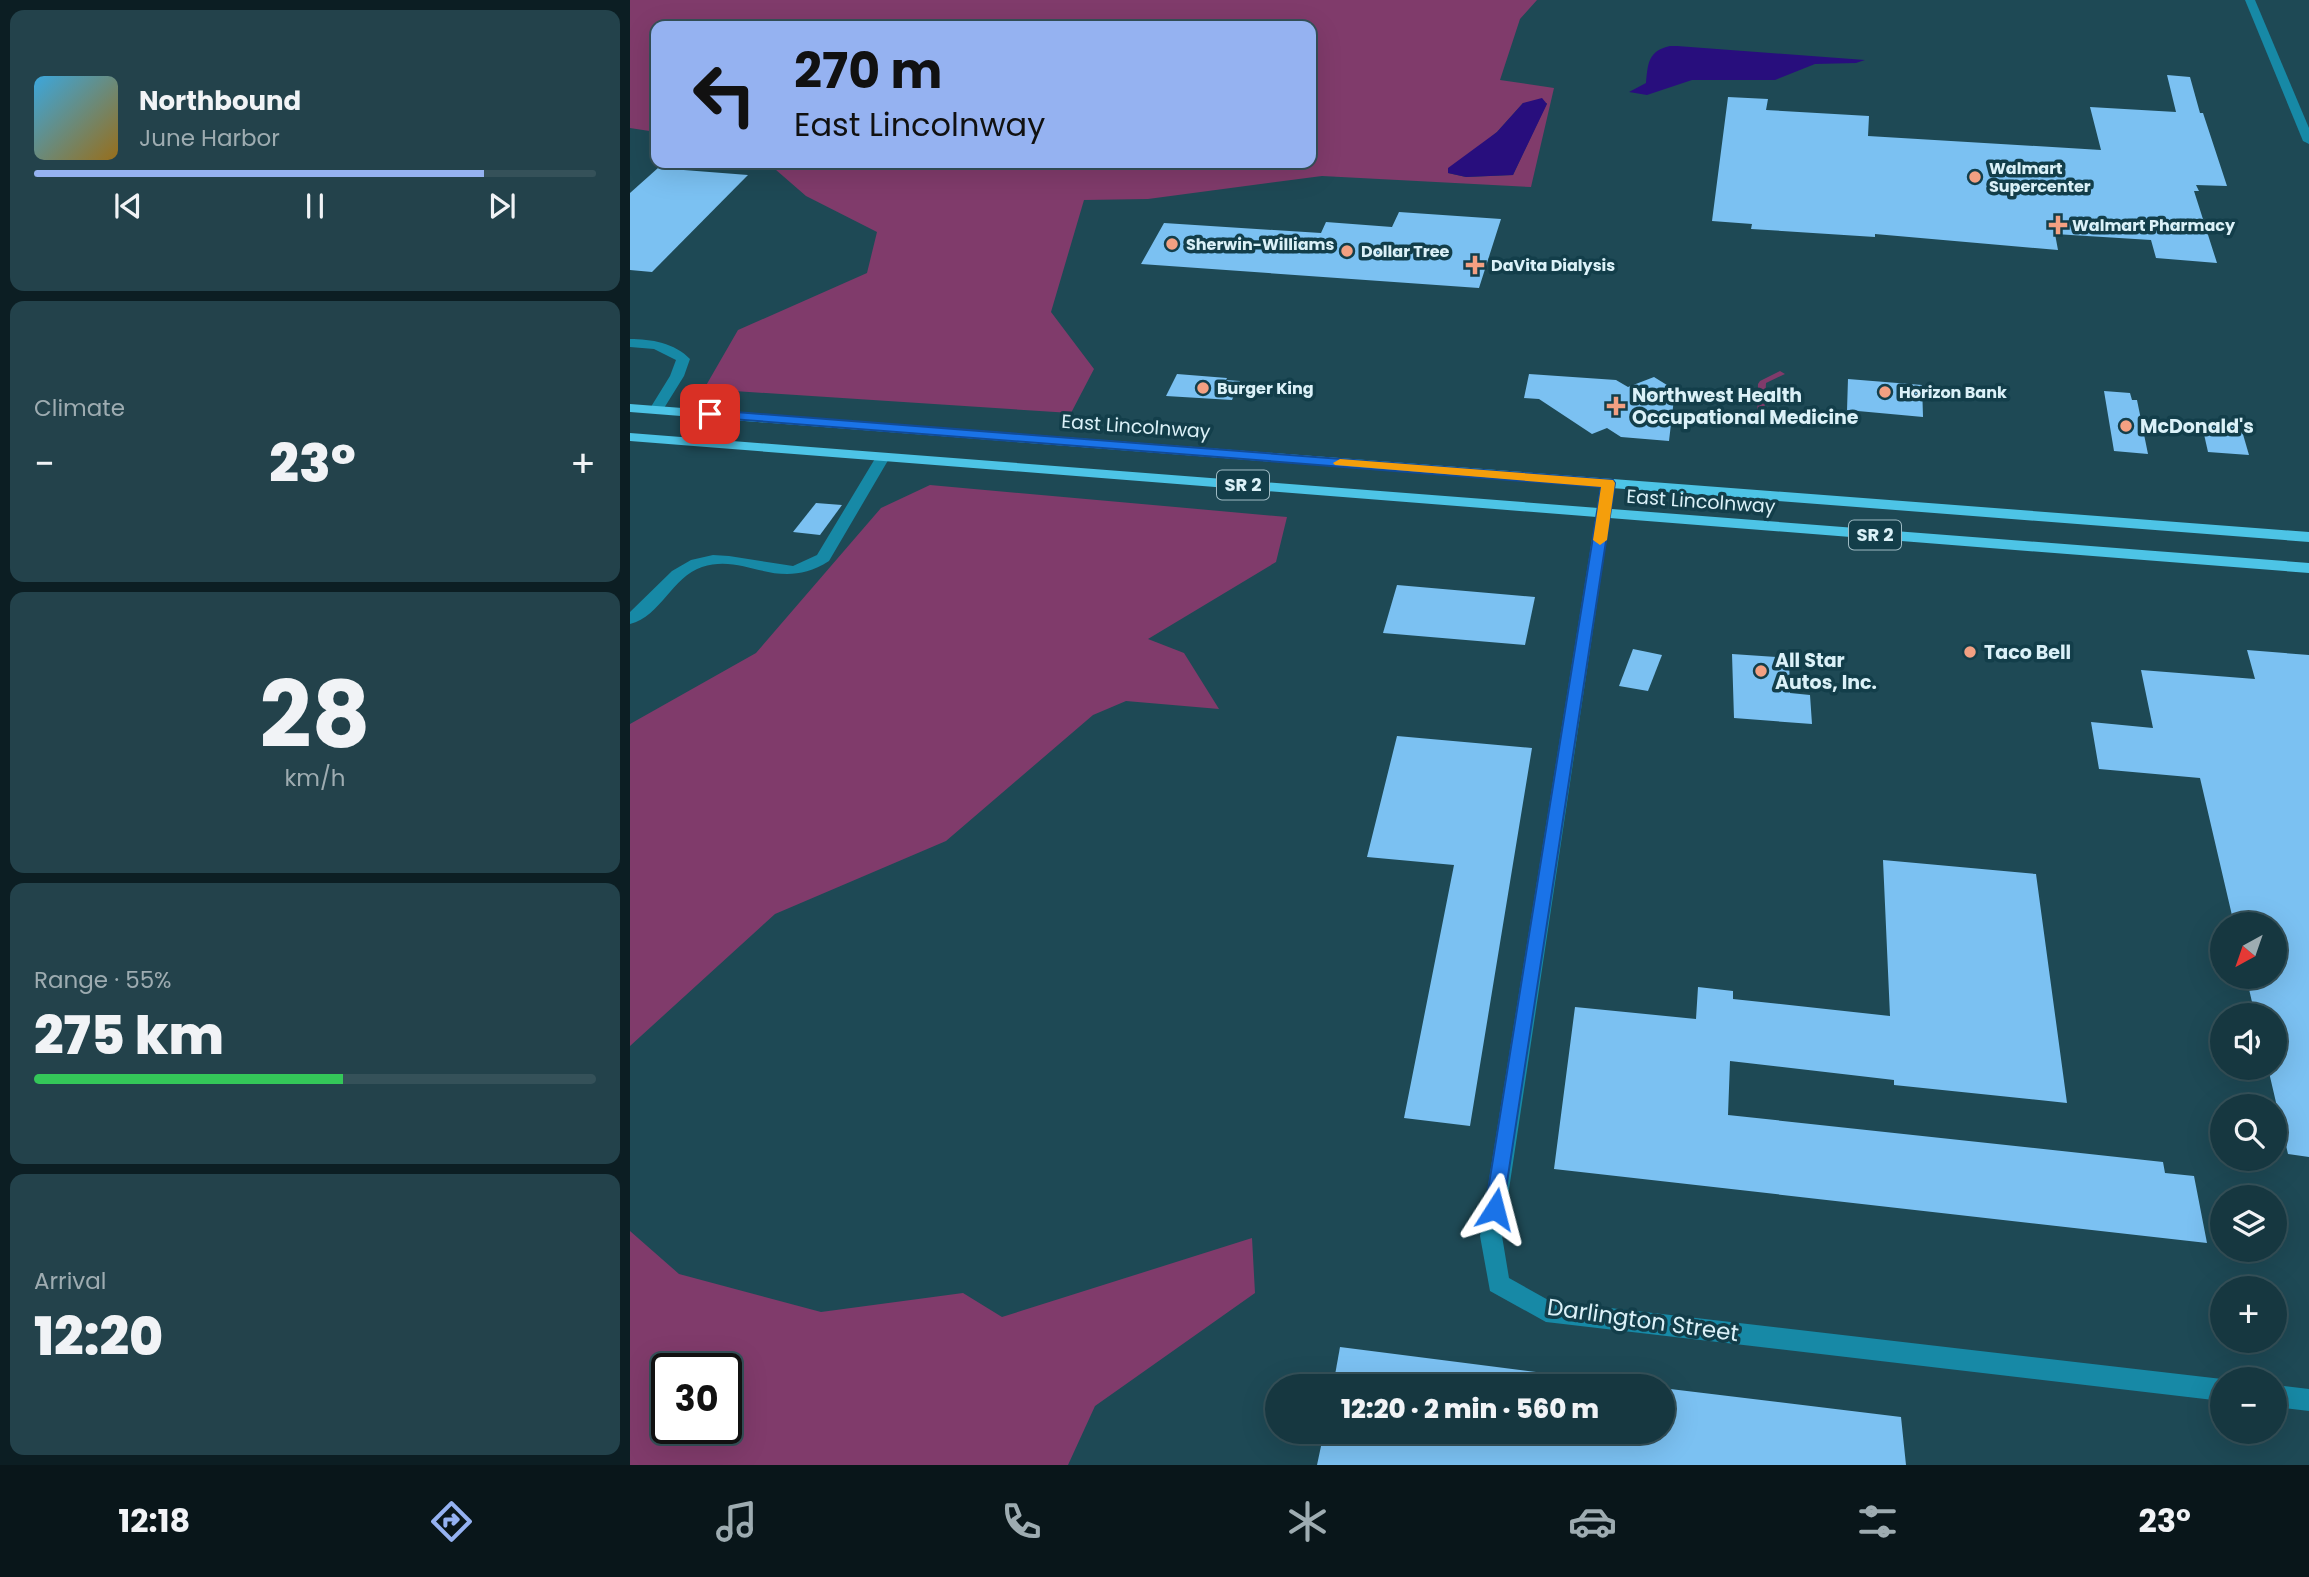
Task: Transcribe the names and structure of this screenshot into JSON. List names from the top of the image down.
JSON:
{
  "streets": {
    "main road": ["East Lincolnway", "SR 2"],
    "street": ["Darlington Street"]
  },
  "crossings": [
    ["East Lincolnway", "Darlington Street"]
  ],
  "places": {
    "other": [
      "Walmart Supercenter",
      "Sherwin-Williams",
      "Dollar Tree",
      "Burger King",
      "Horizon Bank",
      "McDonald's",
      "Taco Bell",
      "All Star Autos, Inc."
    ],
    "health": ["Walmart Pharmacy", "DaVita Dialysis", "Northwest Health Occupational Medicine"]
  },
  "north": "bottom left",
  "page": {
    "turn": ["270 m", "East Lincolnway"],
    "song": ["Northbound", "June Harbor"],
    "tile": [
      "Climate",
      ["28", "km/h"],
      ["Range · 55%", "275 km"],
      ["Arrival", "12:20"]
    ],
    "heat": ["−", "23°", "+"],
    "map_buttons": ["+", "−"],
    "limit": "30",
    "trip": "12:20 · 2 min · 560 m",
    "tabs": ["12:18", "23°"]
  }
}
